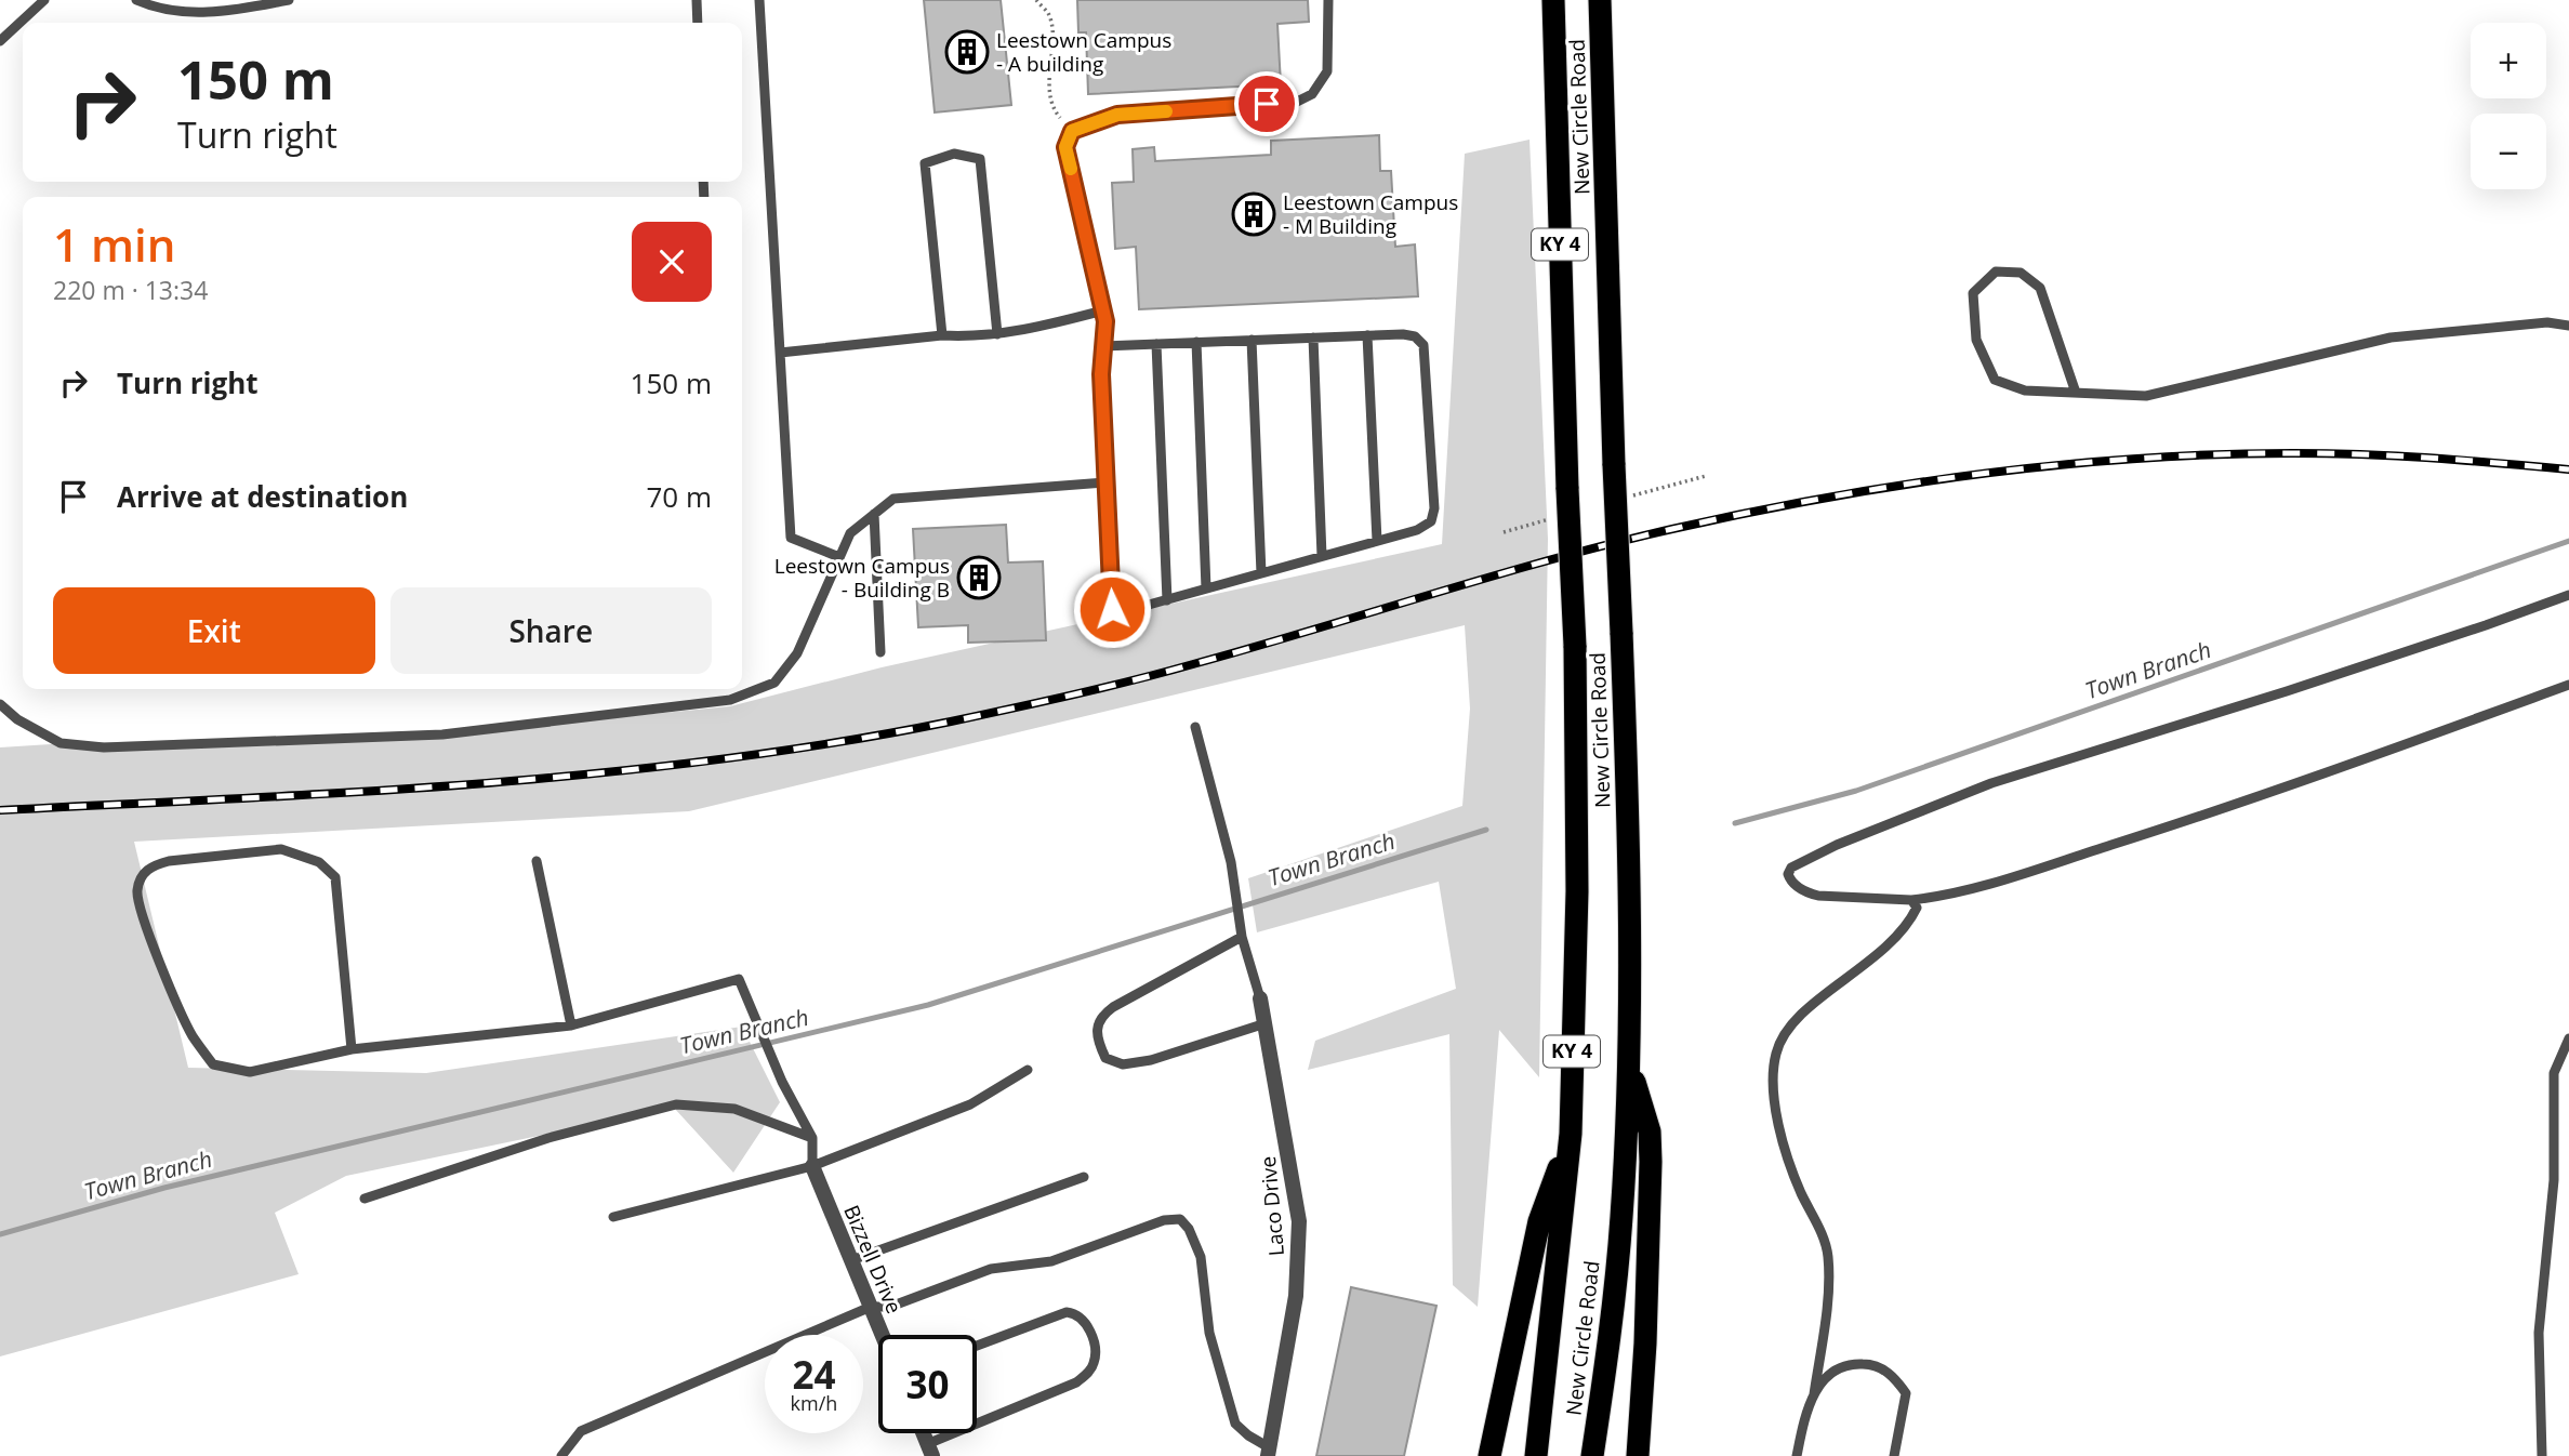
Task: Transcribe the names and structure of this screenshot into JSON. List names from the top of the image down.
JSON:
{
  "streets": {
    "highway": ["New Circle Road", "KY 4"],
    "street": ["Laco Drive", "Bizzell Drive"]
  },
  "water": ["Town Branch"],
  "places": {
    "building": ["Leestown Campus - A building", "Leestown Campus - M Building", "Leestown Campus - Building B"]
  },
  "page": {
    "map_buttons": ["+", "−"],
    "turn": ["150 m", "Turn right"],
    "heading": ["1 min", "220 m · 13:34"],
    "list": [
      {
        "name": "Turn right",
        "value": "150 m"
      },
      {
        "name": "Arrive at destination",
        "value": "70 m"
      }
    ],
    "buttons": ["Exit", "Share"],
    "speed": "24 km/h",
    "limit": "30"
  }
}
